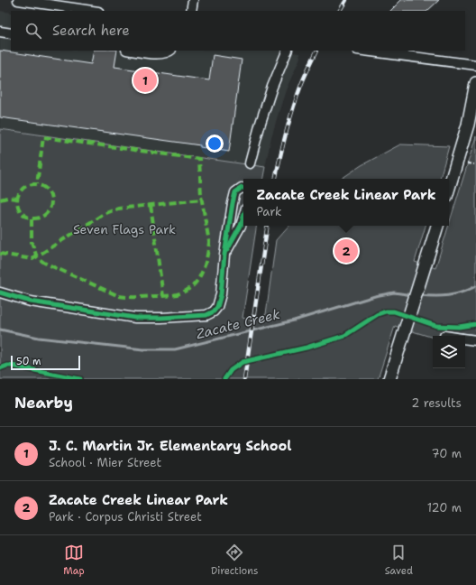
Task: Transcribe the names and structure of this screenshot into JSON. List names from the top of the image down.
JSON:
{
  "water": ["Zacate Creek"],
  "parks": ["Seven Flags Park"],
  "scale_bar": "50 m",
  "page": {
    "search": "Search here",
    "pins": ["1", "2"],
    "popup": ["Zacate Creek Linear Park", "Park"],
    "scale": "50 m",
    "heading": ["Nearby", "2 results"],
    "list": [
      {
        "mark": "1",
        "name": "J. C. Martin Jr. Elementary School",
        "note": "School · Mier Street",
        "value": "70 m"
      },
      {
        "mark": "2",
        "name": "Zacate Creek Linear Park",
        "note": "Park · Corpus Christi Street",
        "value": "120 m"
      }
    ],
    "nav": ["Map", "Directions", "Saved"]
  }
}
